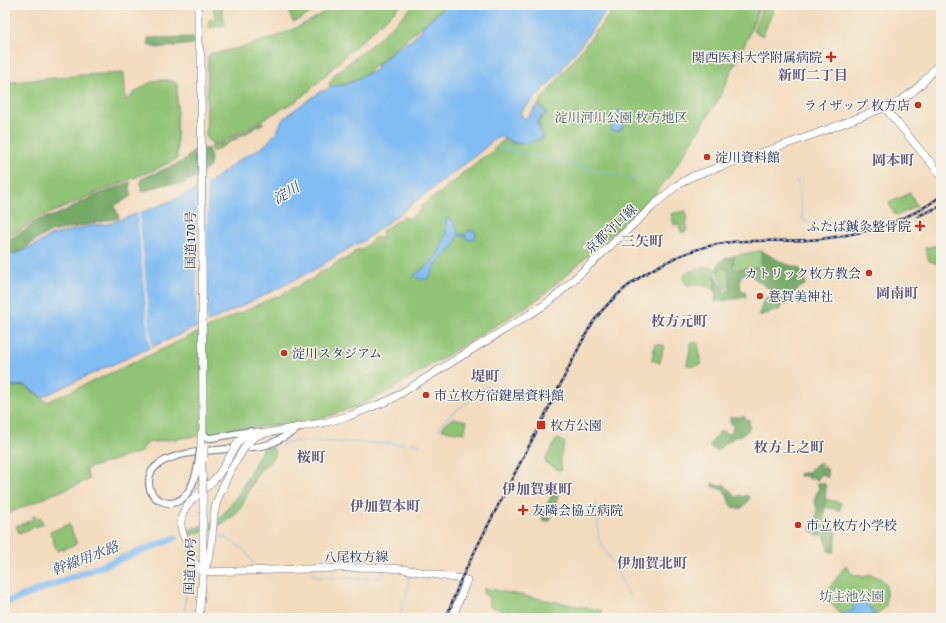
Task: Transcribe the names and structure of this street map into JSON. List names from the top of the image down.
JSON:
{
  "streets": {
    "main road": ["京都守口線", "国道170号", "八尾枚方線"]
  },
  "crossings": [
    ["京都守口線", "国道170号"],
    ["京都守口線", "八尾枚方線"],
    ["国道170号", "八尾枚方線"]
  ],
  "districts": [
    "新町二丁目",
    "岡本町",
    "三矢町",
    "岡南町",
    "枚方元町",
    "堤町",
    "枚方上之町",
    "桜町",
    "伊加賀東町",
    "伊加賀本町",
    "伊加賀北町"
  ],
  "water": ["淀川", "幹線用水路"],
  "parks": ["淀川河川公園 枚方地区", "坊主池公園"],
  "places": {
    "health": ["関西医科大学附属病院", "ふたば鍼灸整骨院", "友隣会協立病院"],
    "other": [
      "ライザップ 枚方店",
      "淀川資料館",
      "カトリック枚方教会",
      "意賀美神社",
      "淀川スタジアム",
      "市立枚方宿鍵屋資料館",
      "市立枚方小学校"
    ],
    "transit": ["枚方公園"]
  }
}
